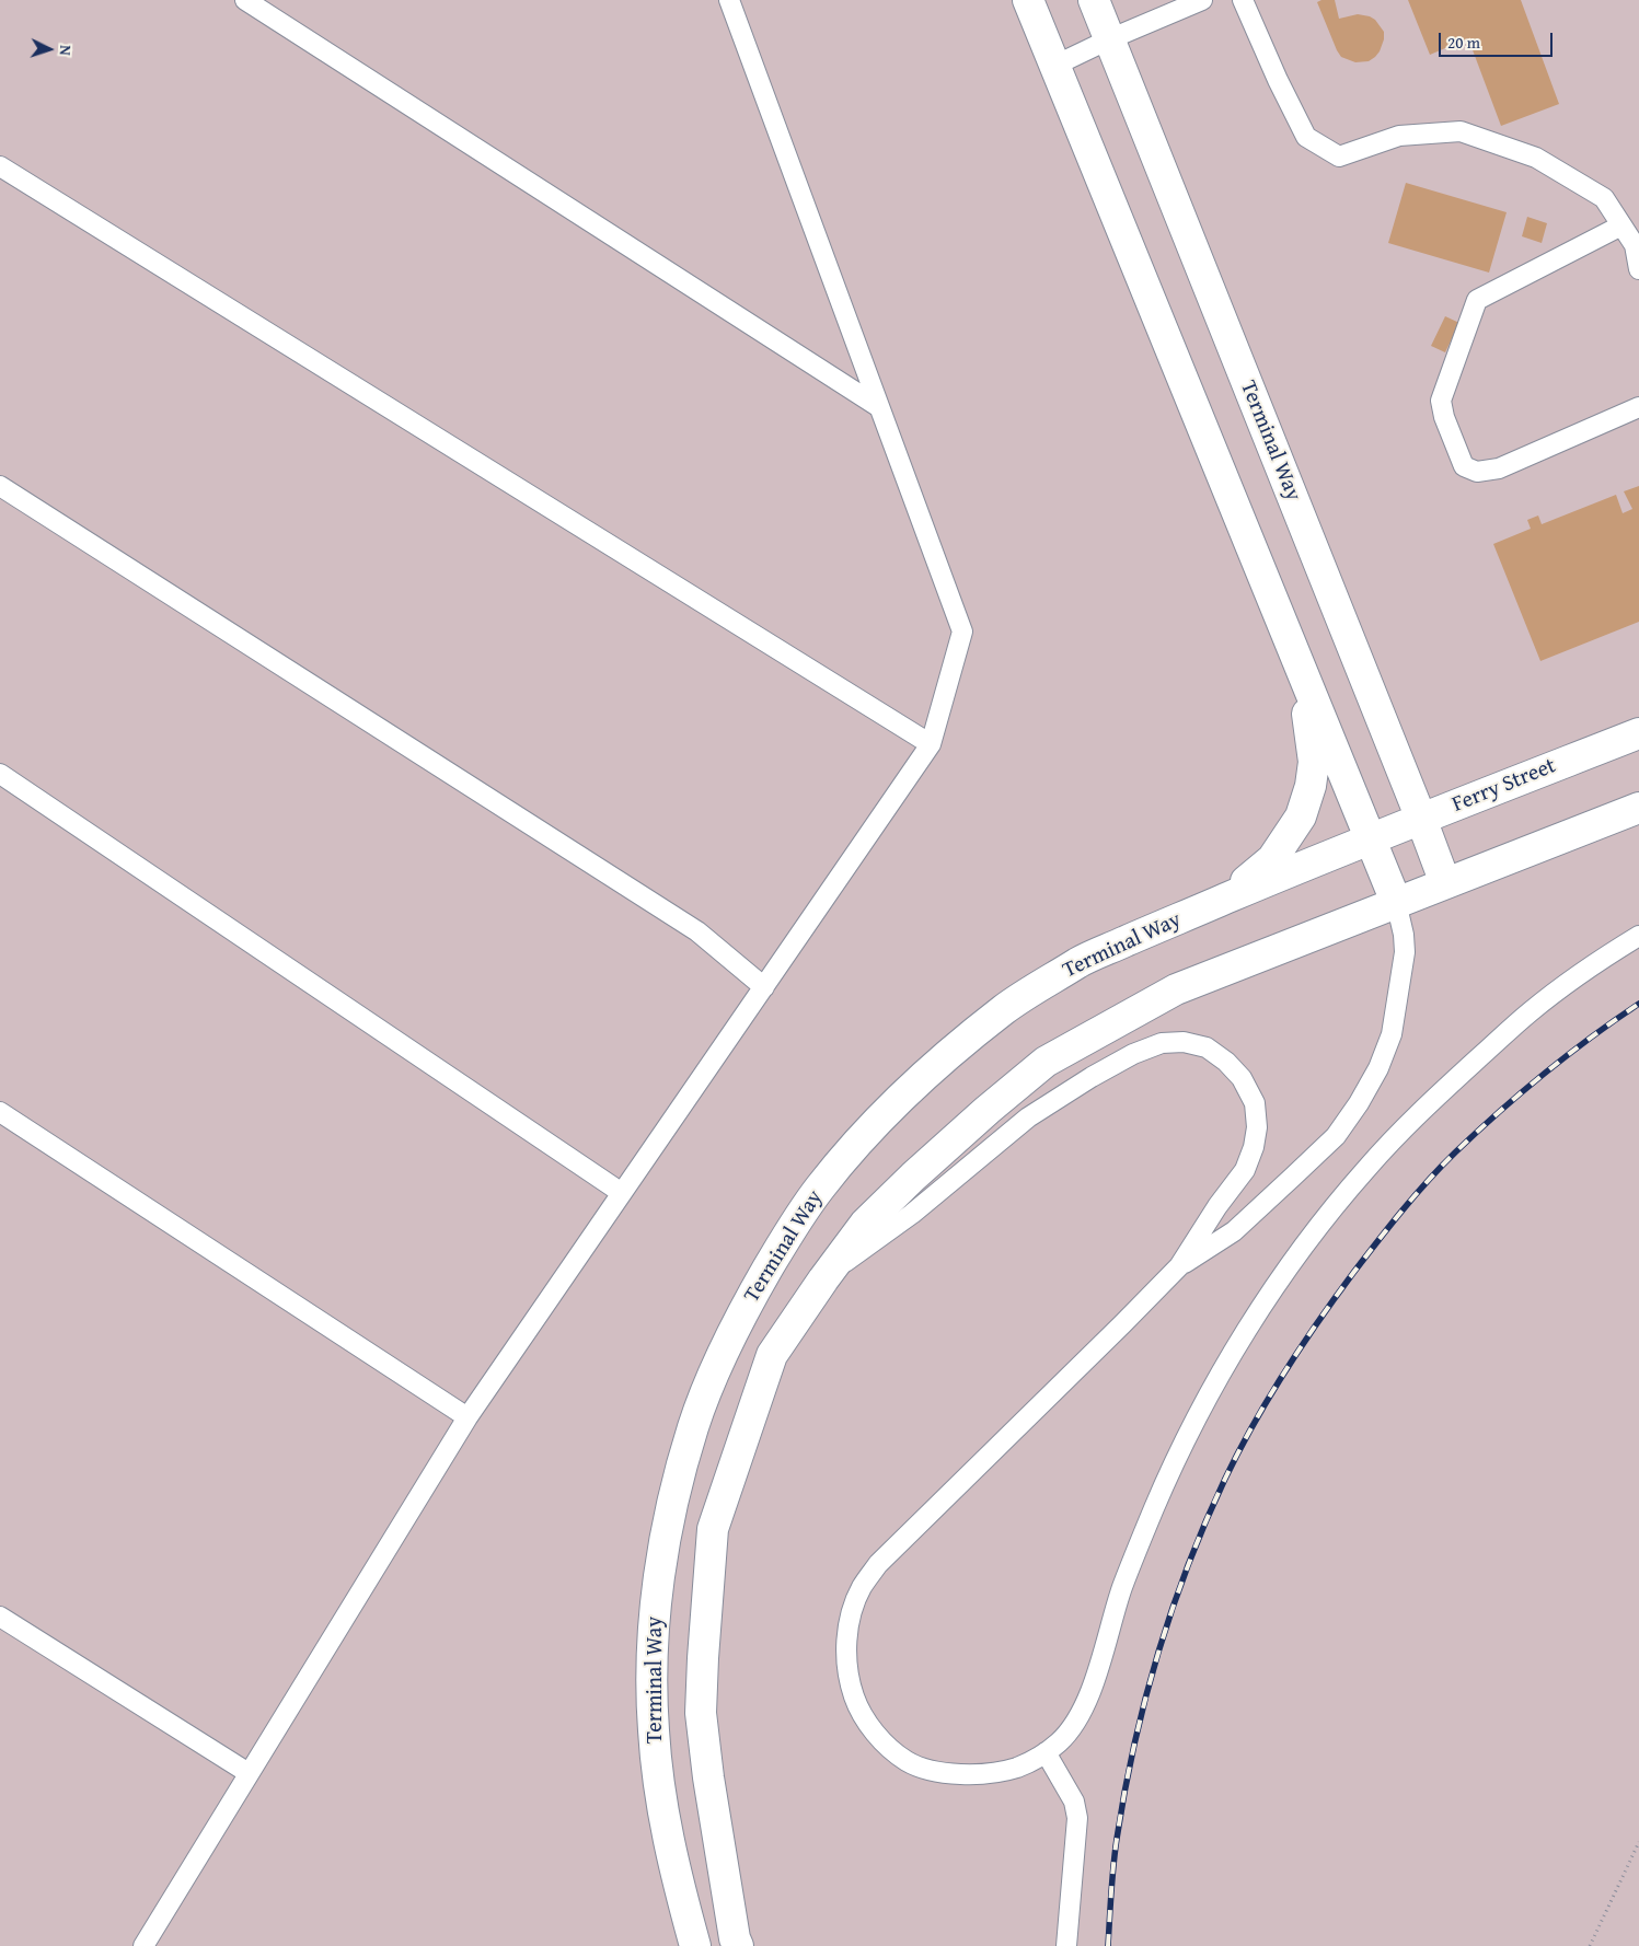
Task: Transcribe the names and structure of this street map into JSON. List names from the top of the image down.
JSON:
{
  "streets": {
    "main road": ["Terminal Way", "Ferry Street"]
  },
  "crossings": [
    ["Terminal Way", "Ferry Street"]
  ],
  "scale_bar": "20 m",
  "north": "right"
}
